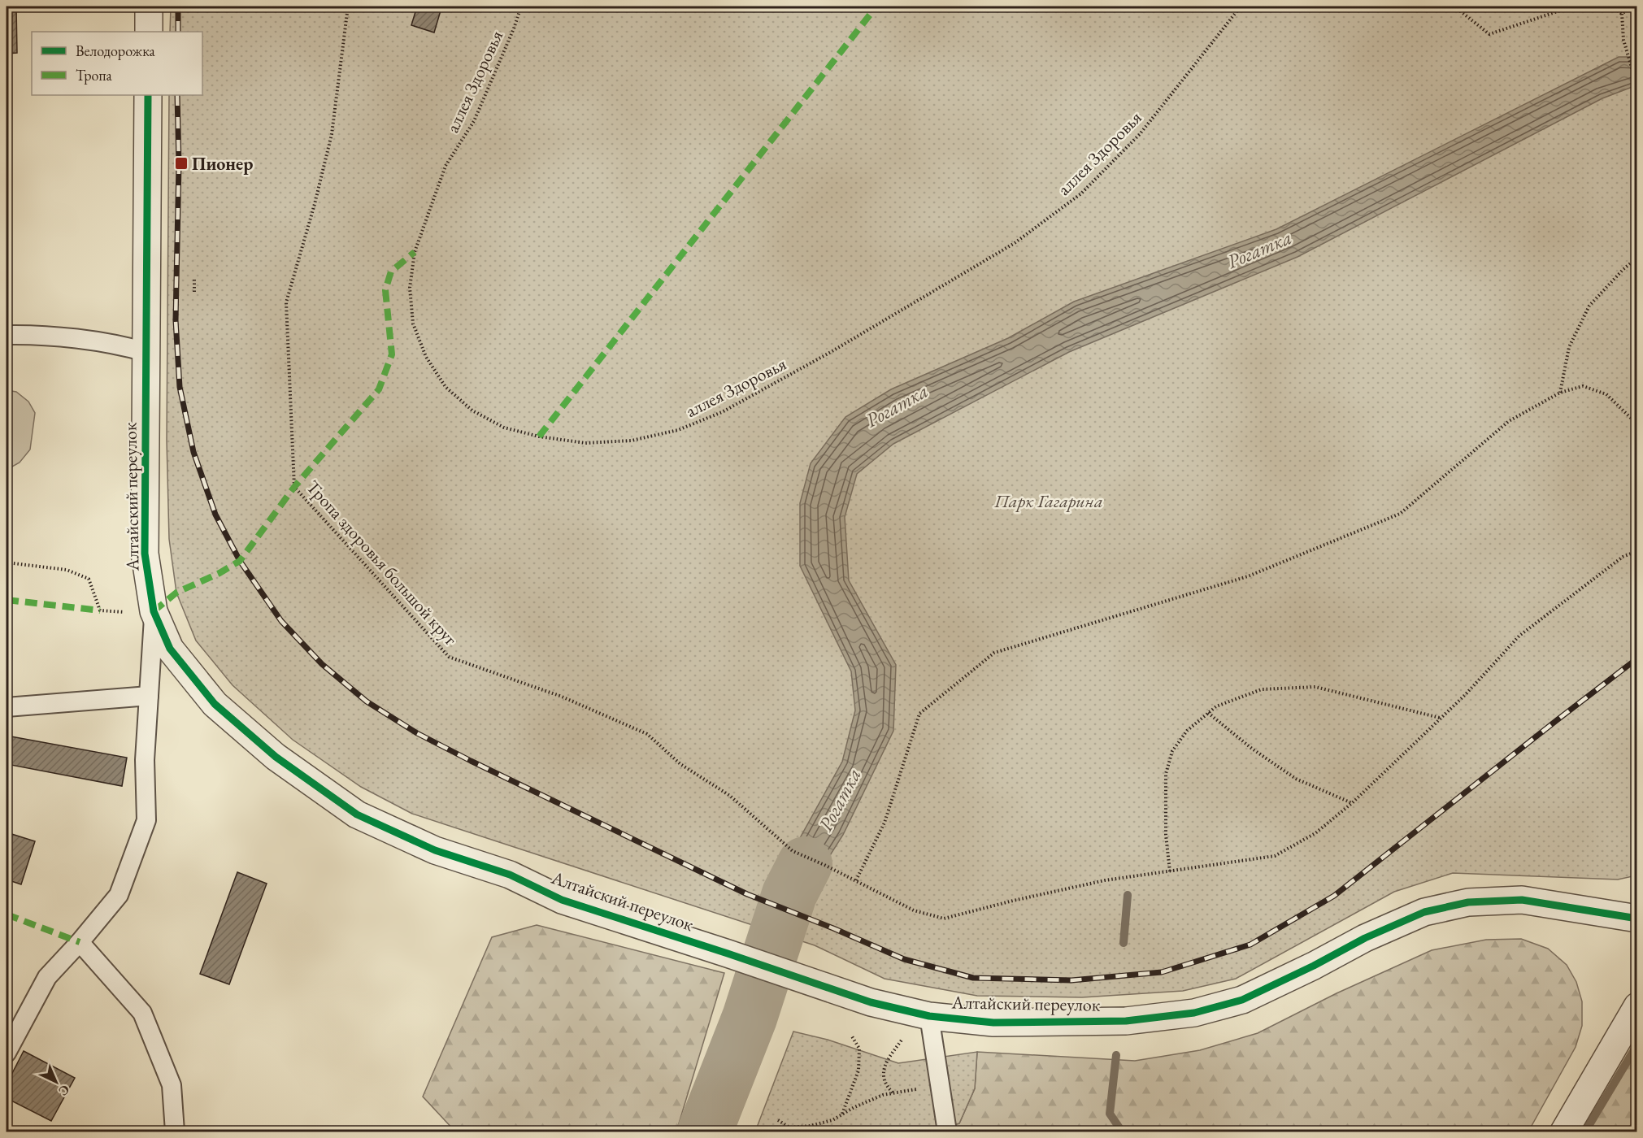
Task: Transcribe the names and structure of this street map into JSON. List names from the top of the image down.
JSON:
{
  "streets": {
    "street": ["Алтайский переулок"],
    "path": ["аллея Здоровья", "Тропа здоровья большой круг"]
  },
  "water": ["Рогатка"],
  "parks": ["Парк Гагарина"],
  "places": {
    "transit": ["Пионер"]
  },
  "legend": ["Велодорожка", "Тропа"],
  "north": "bottom right"
}
